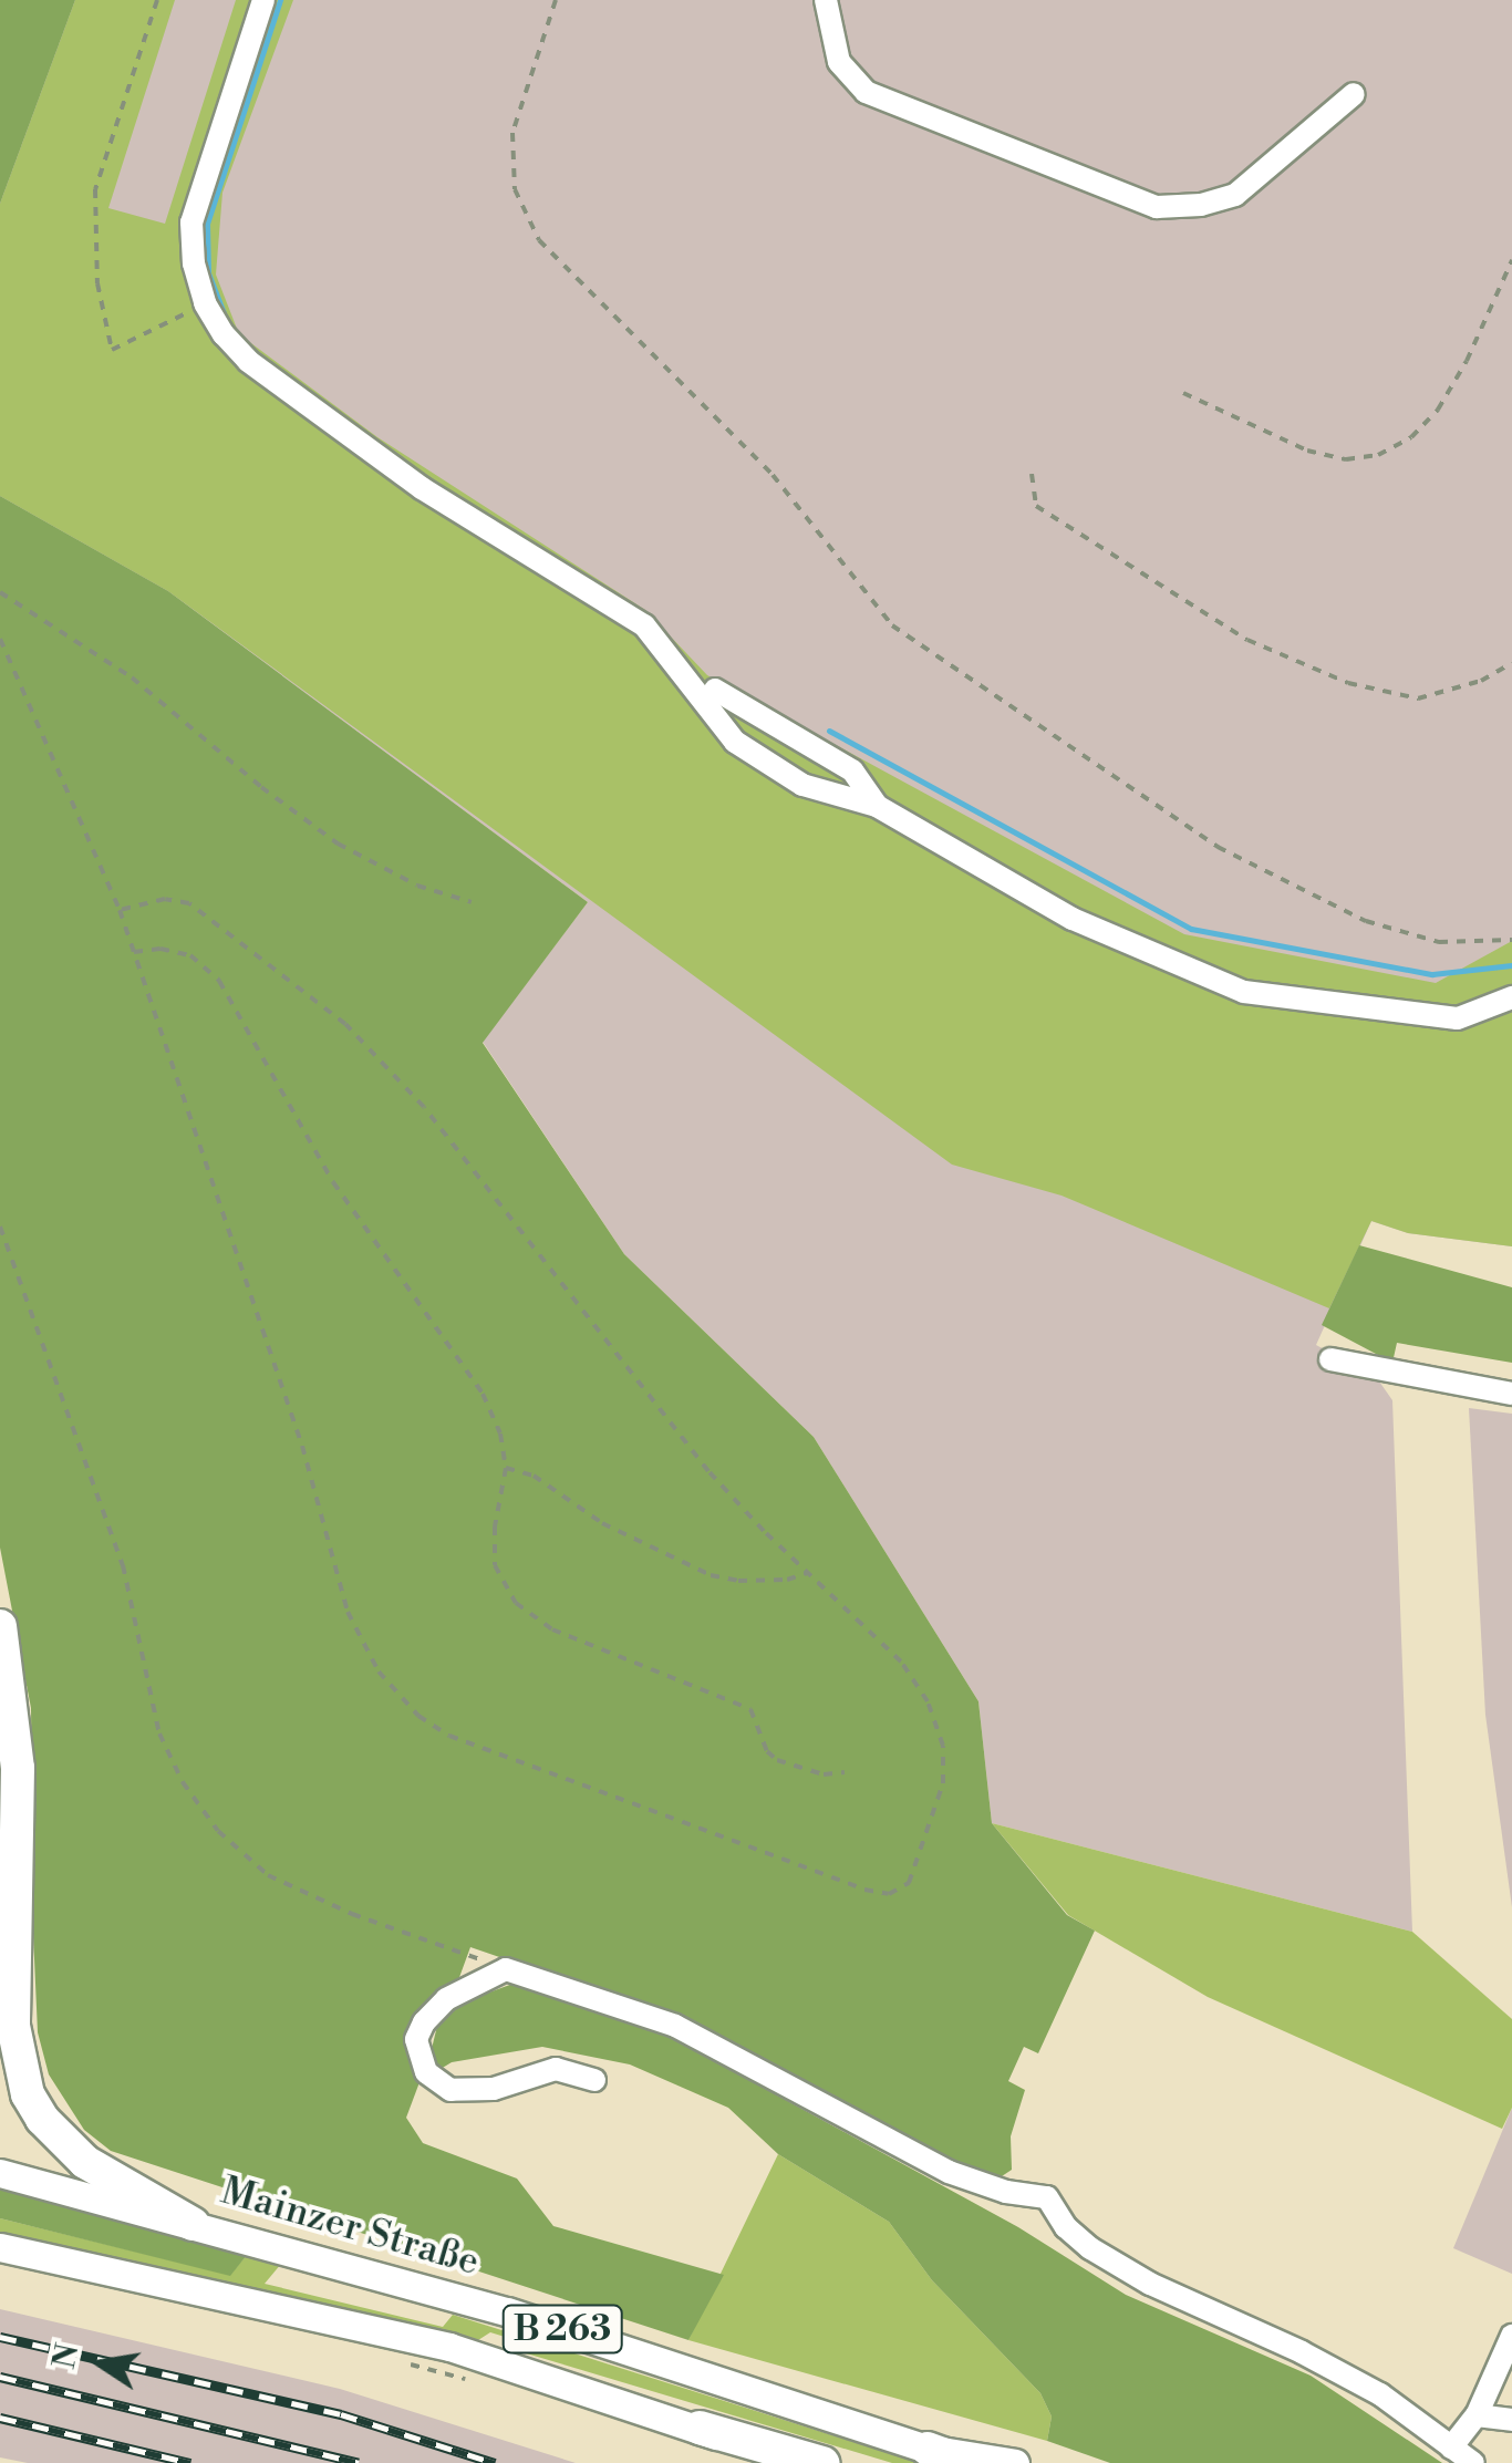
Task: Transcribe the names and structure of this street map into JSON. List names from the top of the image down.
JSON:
{
  "streets": {
    "highway": ["B 263"],
    "main road": ["Mainzer Straße"]
  },
  "crossings": [
    ["Mainzer Straße", "B 263"]
  ],
  "north": "left"
}
